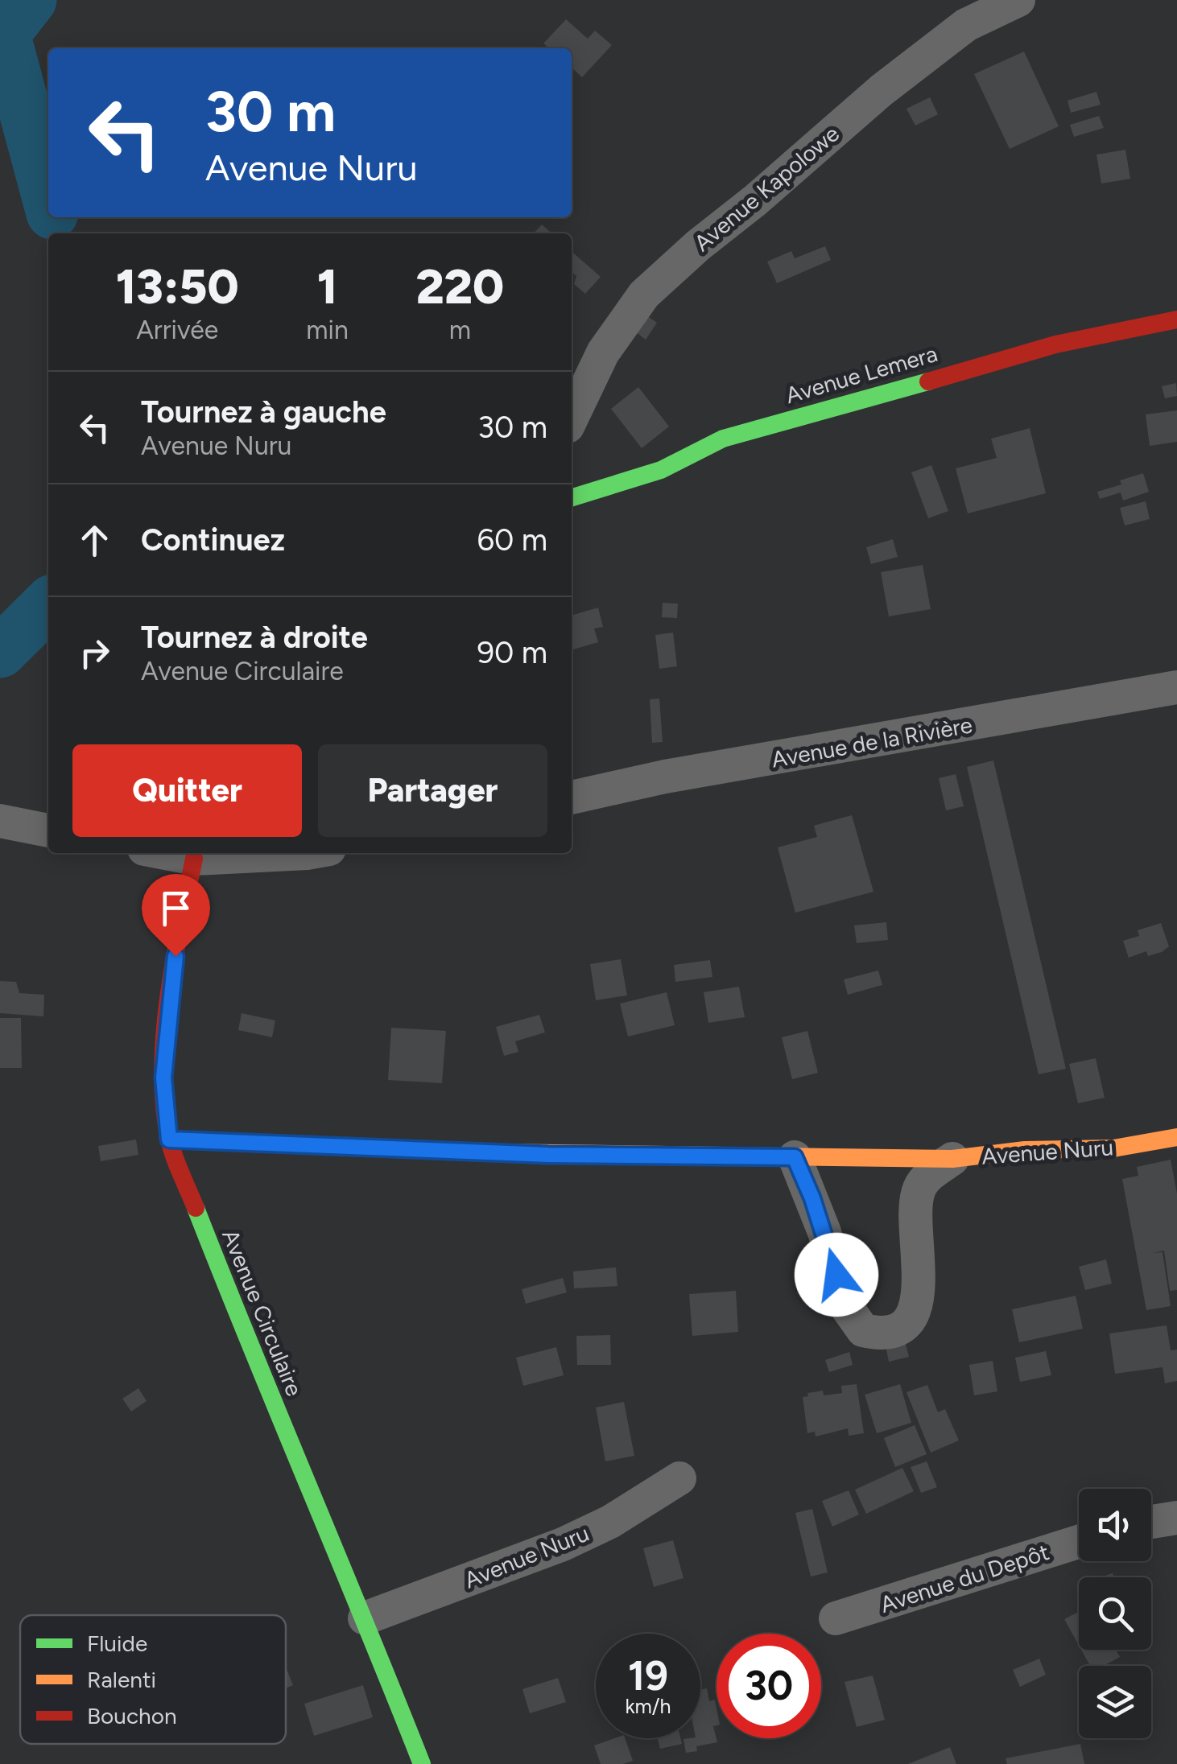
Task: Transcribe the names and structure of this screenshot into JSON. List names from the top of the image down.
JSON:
{
  "streets": {
    "street": [
      "Avenue Kapolowe",
      "Avenue Lemera",
      "Avenue de la Rivière",
      "Avenue Nuru",
      "Avenue Circulaire",
      "Avenue du Depôt"
    ]
  },
  "crossings": [
    ["Avenue Nuru", "Avenue Circulaire"]
  ],
  "legend": ["Fluide", "Ralenti", "Bouchon"],
  "page": {
    "turn": ["30 m", "Avenue Nuru"],
    "eta": [
      "13:50",
      "Arrivée",
      "1",
      "min",
      "220",
      "m"
    ],
    "list": [
      {
        "name": "Tournez à gauche",
        "note": "Avenue Nuru",
        "value": "30 m"
      },
      {
        "name": "Continuez",
        "value": "60 m"
      },
      {
        "name": "Tournez à droite",
        "note": "Avenue Circulaire",
        "value": "90 m"
      }
    ],
    "buttons": ["Quitter", "Partager"],
    "speed": "19 km/h",
    "limit": "30"
  }
}
